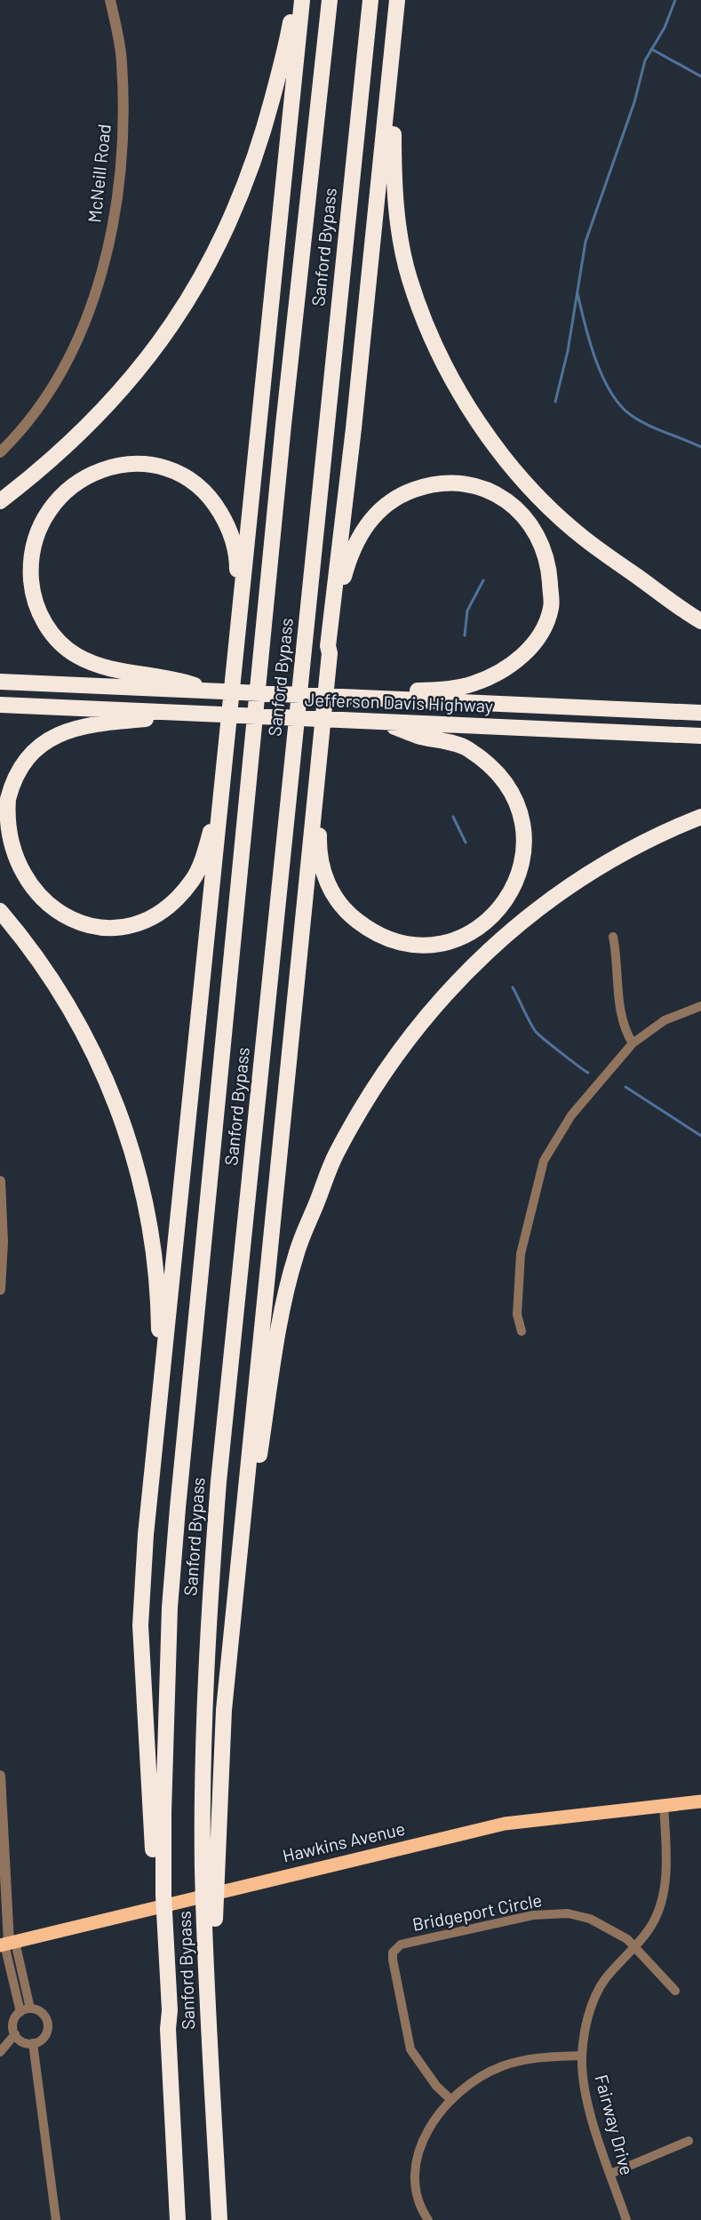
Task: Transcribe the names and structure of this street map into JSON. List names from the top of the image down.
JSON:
{
  "streets": {
    "highway": ["Sanford Bypass", "Jefferson Davis Highway"],
    "main road": ["Hawkins Avenue"],
    "street": ["McNeill Road", "Bridgeport Circle", "Fairway Drive"]
  },
  "crossings": [
    ["Hawkins Avenue", "Fairway Drive"],
    ["Bridgeport Circle", "Fairway Drive"]
  ]
}
